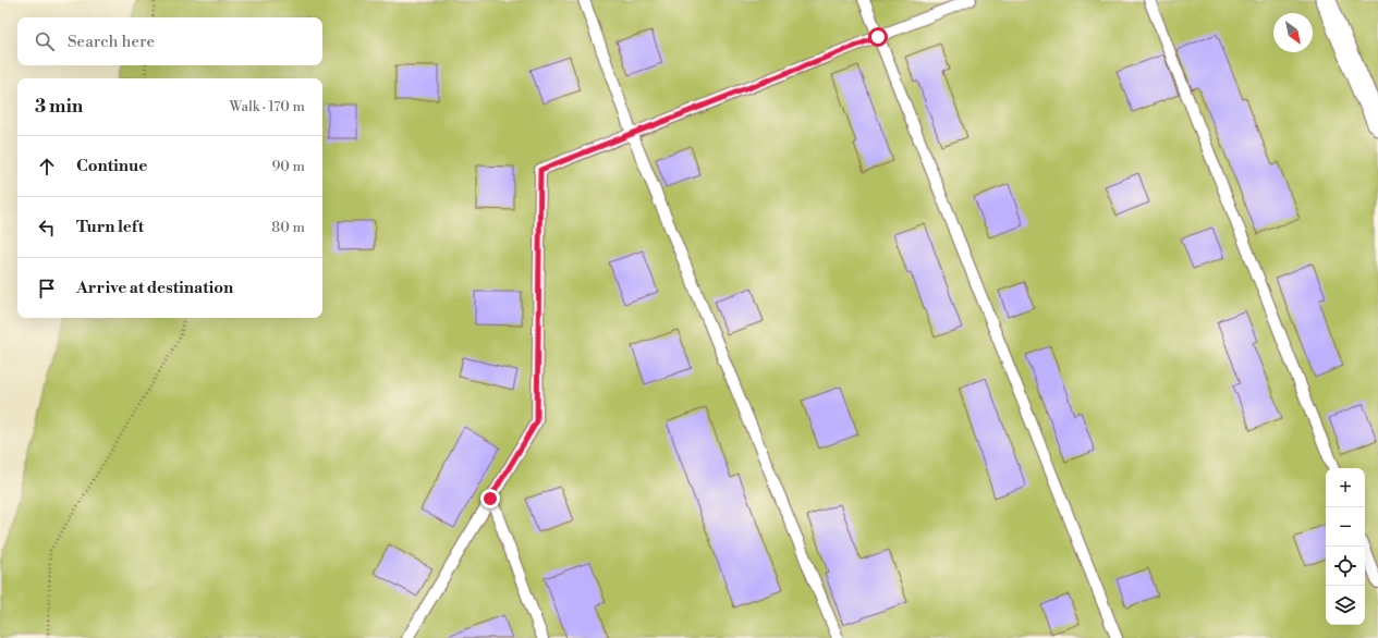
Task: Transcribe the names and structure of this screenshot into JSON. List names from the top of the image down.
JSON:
{
  "north": "bottom right",
  "page": {
    "search": "Search here",
    "heading": ["3 min", "Walk · 170 m"],
    "list": [
      ["Continue", "90 m"],
      ["Turn left", "80 m"],
      "Arrive at destination"
    ],
    "map_buttons": ["+", "−"]
  }
}
